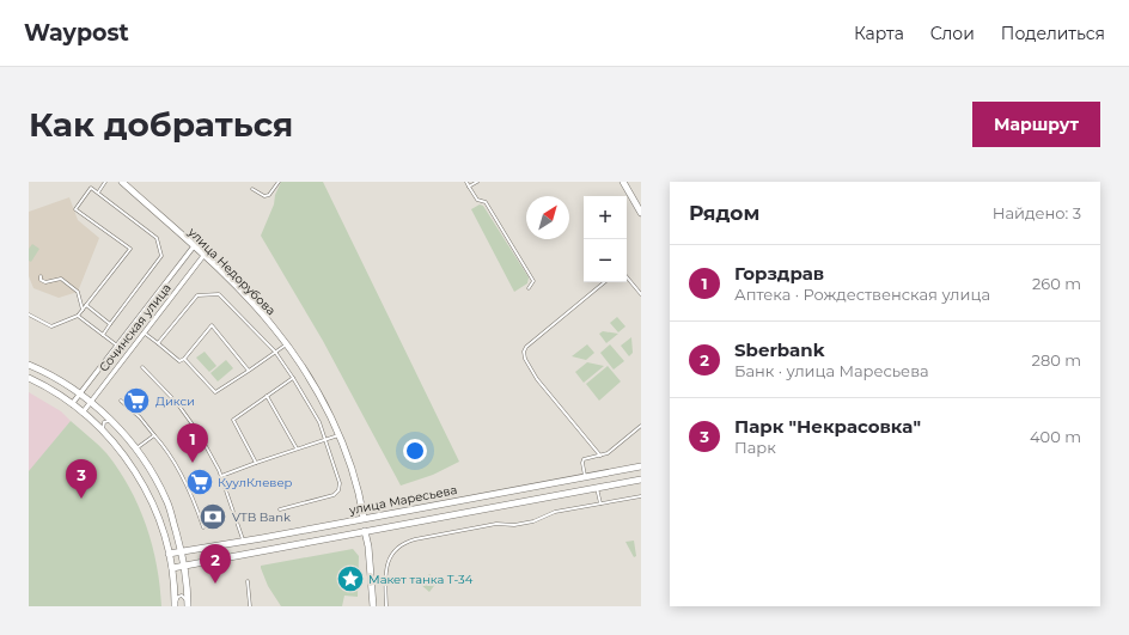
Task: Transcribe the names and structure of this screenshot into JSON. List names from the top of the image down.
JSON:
{
  "streets": {
    "street": ["улица Недорубова", "Сочинская улица", "улица Маресьева"]
  },
  "crossings": [
    ["улица Недорубова", "Сочинская улица"],
    ["улица Недорубова", "улица Маресьева"]
  ],
  "places": {
    "supermarket": ["Дикси", "КуулКлевер"],
    "bank": ["VTB Bank"],
    "place": ["Макет танка Т-34"]
  },
  "north": "top right",
  "page": {
    "header": "Waypost",
    "nav": ["Карта", "Слои", "Поделиться"],
    "buttons": "Маршрут",
    "title": "Как добраться",
    "heading": ["Рядом", "Найдено: 3"],
    "map_buttons": ["+", "−"],
    "list": [
      {
        "mark": "1",
        "name": "Горздрав",
        "note": "Аптека · Рождественская улица",
        "value": "260 m"
      },
      {
        "mark": "2",
        "name": "Sberbank",
        "note": "Банк · улица Маресьева",
        "value": "280 m"
      },
      {
        "mark": "3",
        "name": "Парк \"Некрасовка\"",
        "note": "Парк",
        "value": "400 m"
      }
    ],
    "pins": ["1", "3", "2"]
  }
}
